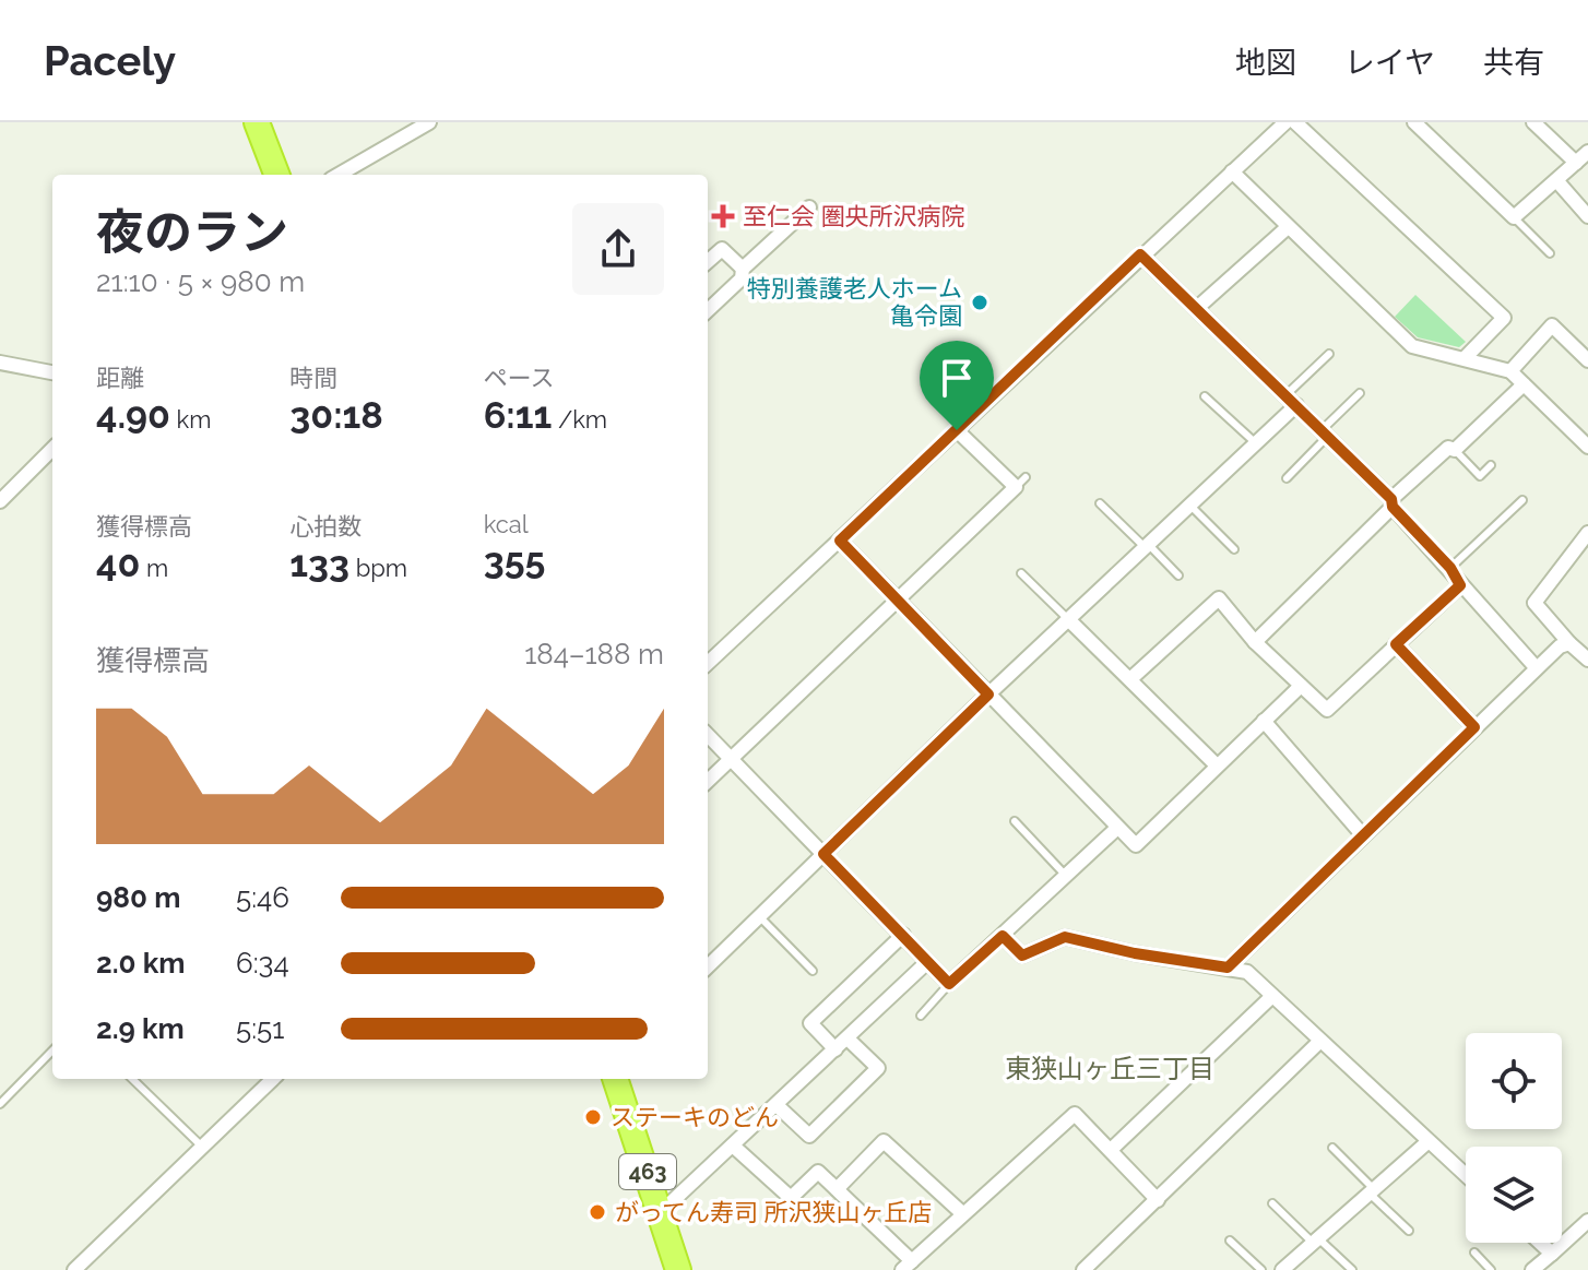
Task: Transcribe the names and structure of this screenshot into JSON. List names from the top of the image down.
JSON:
{
  "streets": {
    "highway": ["463"]
  },
  "districts": ["東狭山ヶ丘三丁目"],
  "places": {
    "health": ["至仁会 圏央所沢病院"],
    "other": ["特別養護老人ホーム 亀令園", "ステーキのどん", "がってん寿司 所沢狭山ヶ丘店"]
  },
  "page": {
    "header": "Pacely",
    "nav": ["地図", "レイヤ", "共有"],
    "heading": ["夜のラン", "21:10 · 5 × 980 m"],
    "stats": [
      ["距離", "4.90 km"],
      ["時間", "30:18"],
      ["ペース", "6:11 /km"],
      ["獲得標高", "40 m"],
      ["心拍数", "133 bpm"],
      ["kcal", "355"]
    ],
    "chart": ["獲得標高", "184–188 m"],
    "list": [
      {
        "name": "980 m",
        "note": "5:46"
      },
      {
        "name": "2.0 km",
        "note": "6:34"
      },
      {
        "name": "2.9 km",
        "note": "5:51"
      }
    ]
  }
}
